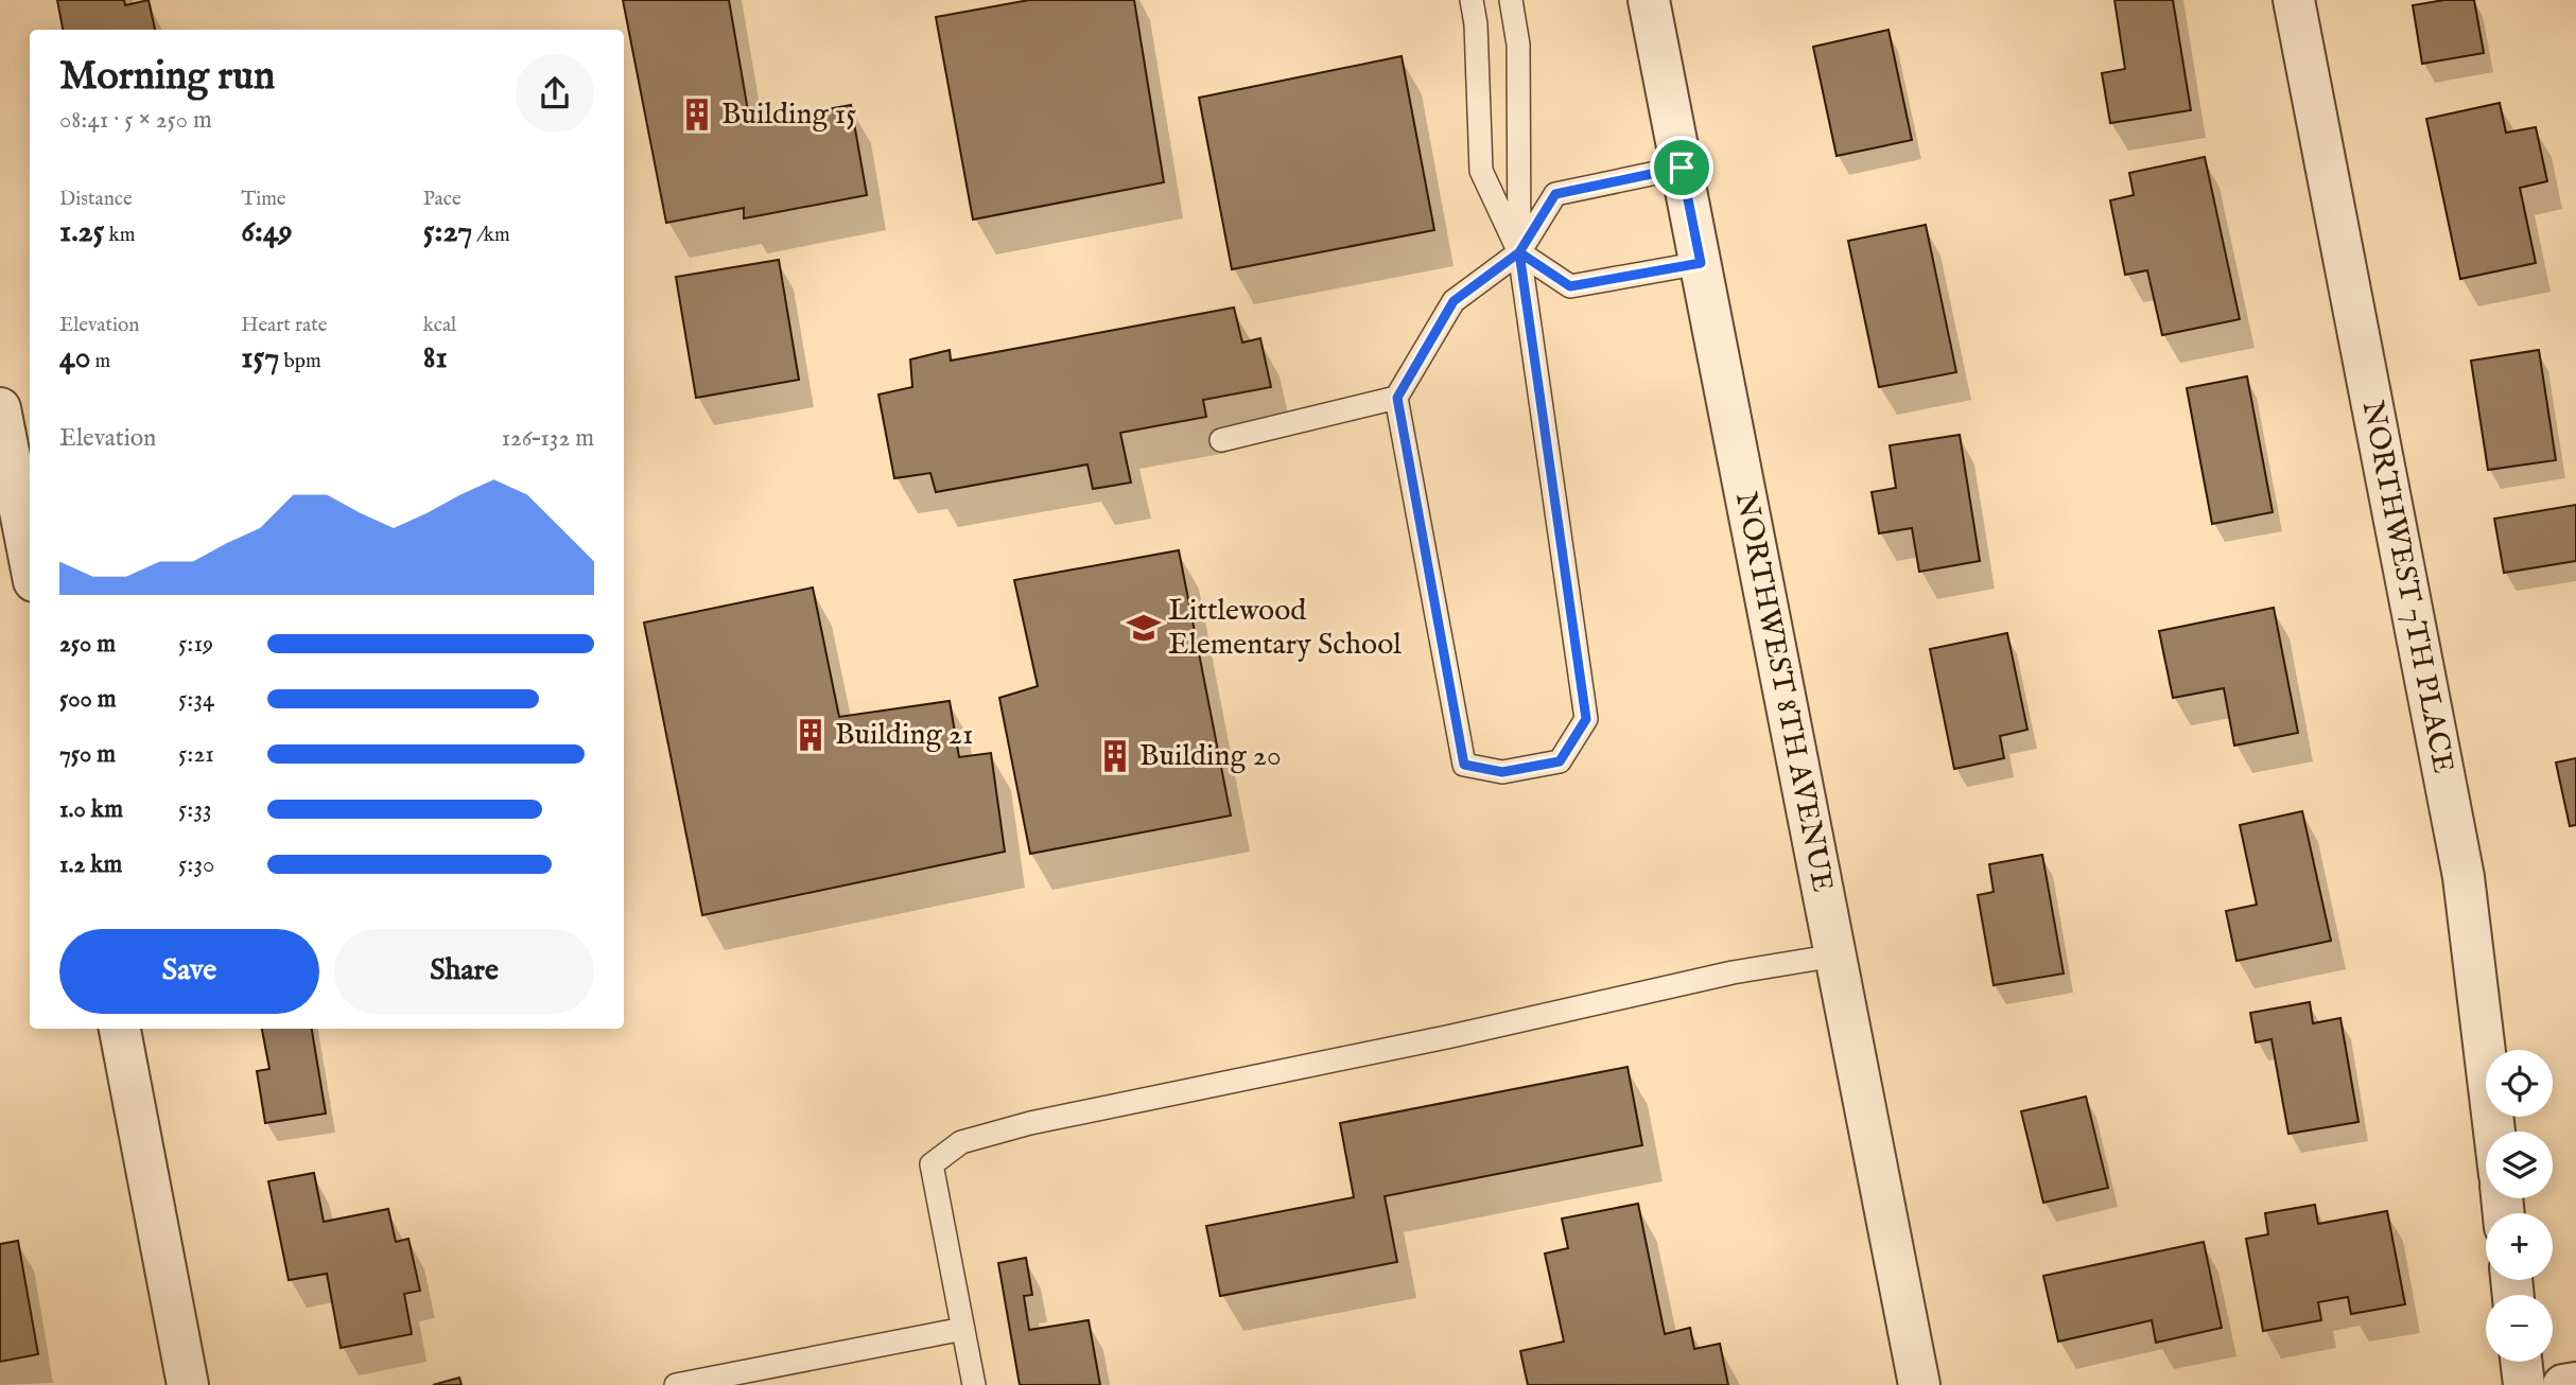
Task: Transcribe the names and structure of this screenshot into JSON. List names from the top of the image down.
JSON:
{
  "streets": {
    "street": ["NORTHWEST 7TH PLACE", "NORTHWEST 8TH AVENUE"]
  },
  "places": {
    "building": ["Building 15", "Building 21", "Building 20"],
    "school or university": ["Littlewood Elementary School"]
  },
  "page": {
    "heading": ["Morning run", "08:41 · 5 × 250 m"],
    "stats": [
      ["Distance", "1.25 km"],
      ["Time", "6:49"],
      ["Pace", "5:27 /km"],
      ["Elevation", "40 m"],
      ["Heart rate", "157 bpm"],
      ["kcal", "81"]
    ],
    "chart": ["Elevation", "126–132 m"],
    "list": [
      {
        "name": "250 m",
        "note": "5:19"
      },
      {
        "name": "500 m",
        "note": "5:34"
      },
      {
        "name": "750 m",
        "note": "5:21"
      },
      {
        "name": "1.0 km",
        "note": "5:33"
      },
      {
        "name": "1.2 km",
        "note": "5:30"
      }
    ],
    "buttons": ["Save", "Share"],
    "map_buttons": ["+", "−"]
  }
}
